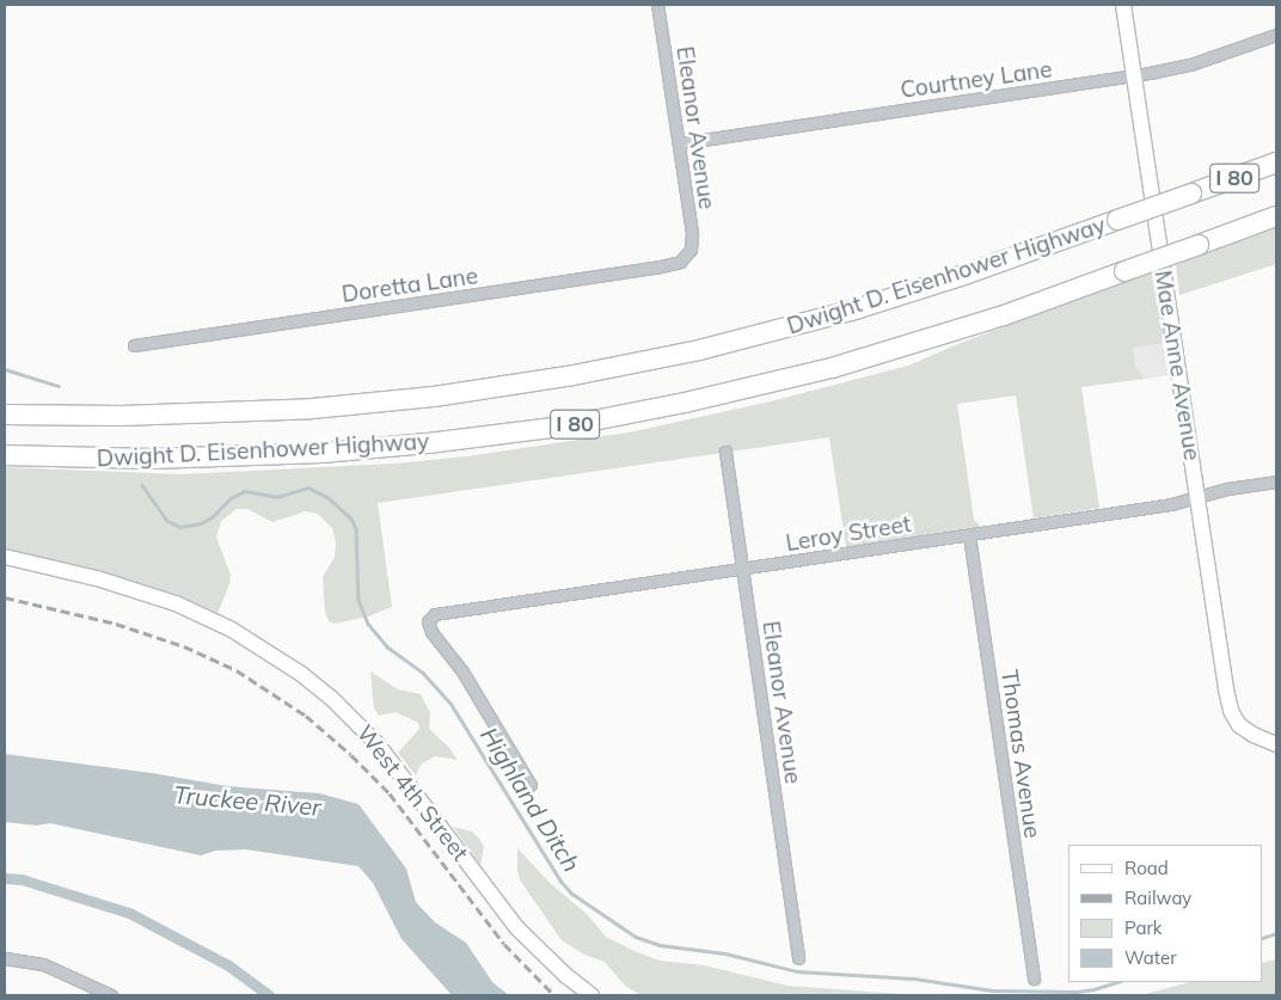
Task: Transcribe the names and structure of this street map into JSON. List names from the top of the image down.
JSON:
{
  "streets": {
    "highway": ["I 80", "Dwight D. Eisenhower Highway"],
    "street": [
      "Courtney Lane",
      "Eleanor Avenue",
      "Doretta Lane",
      "Mae Anne Avenue",
      "Leroy Street",
      "Thomas Avenue",
      "West 4th Street"
    ]
  },
  "crossings": [
    ["Courtney Lane", "Eleanor Avenue"],
    ["Courtney Lane", "Mae Anne Avenue"],
    ["Eleanor Avenue", "Doretta Lane"],
    ["Eleanor Avenue", "Leroy Street"],
    ["Mae Anne Avenue", "Leroy Street"],
    ["Leroy Street", "Thomas Avenue"]
  ],
  "water": ["Highland Ditch", "Truckee River"],
  "legend": [
    "Road",
    "Railway",
    "Park",
    "Water"
  ]
}
